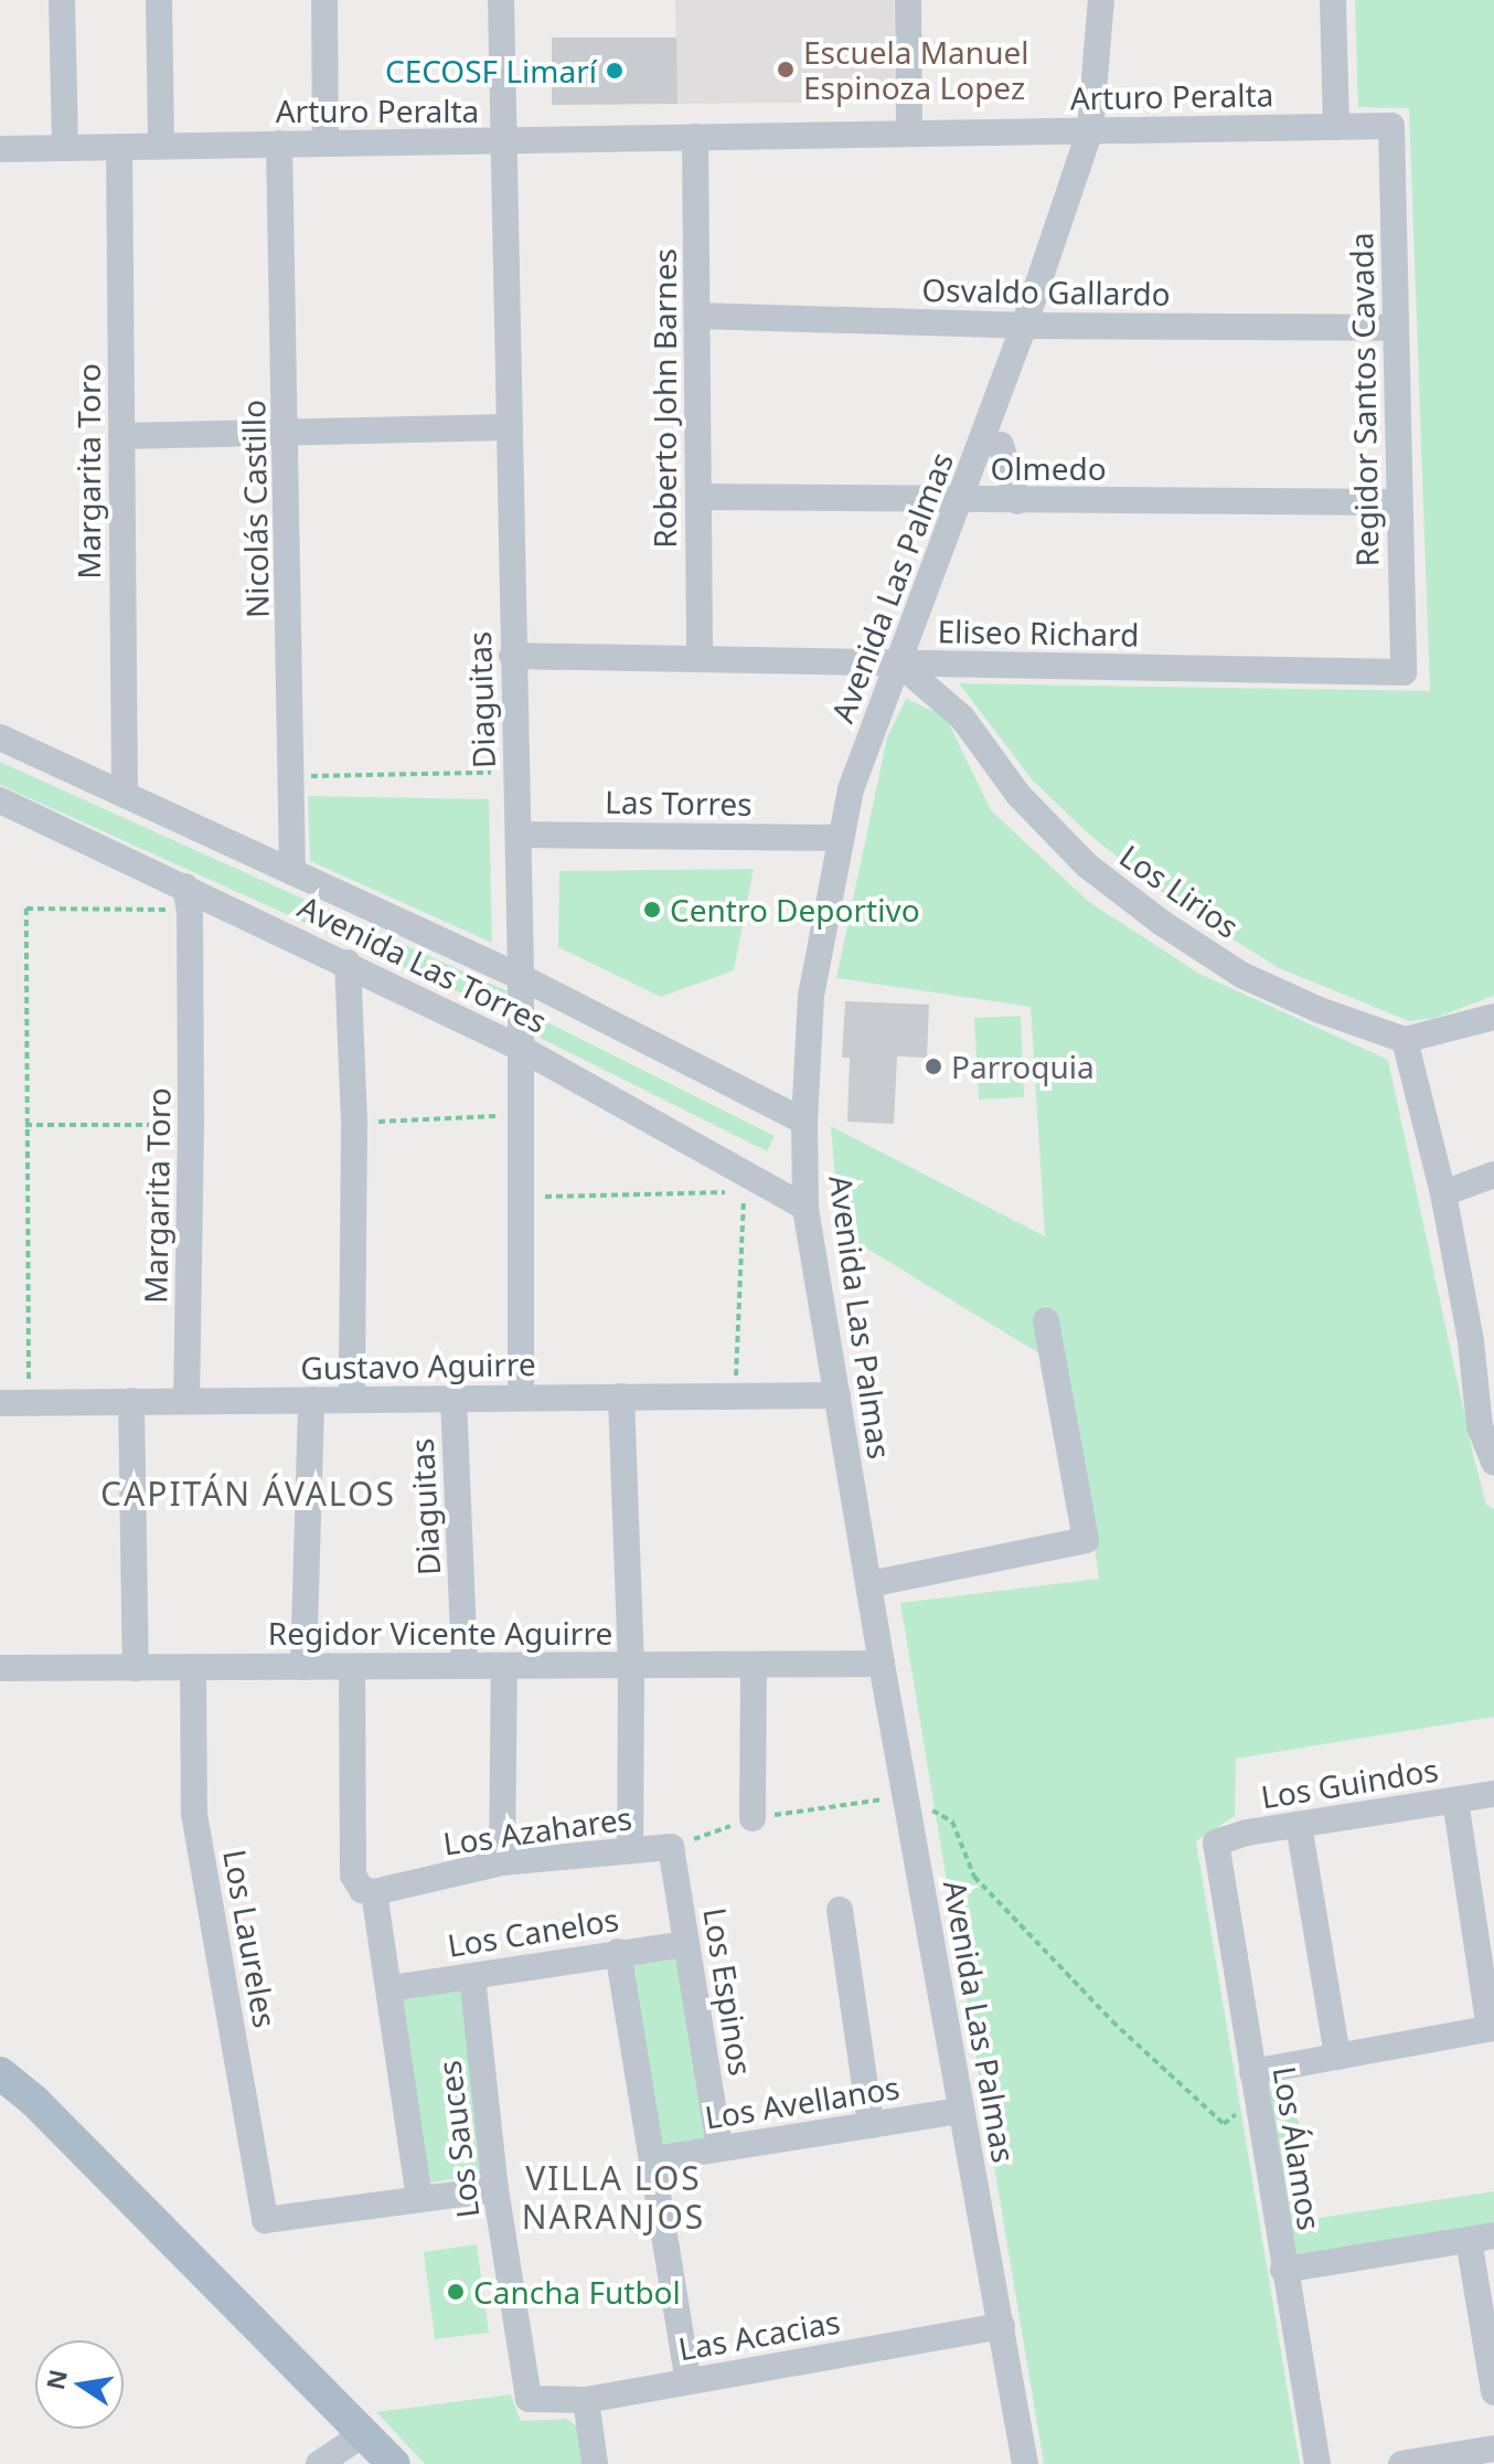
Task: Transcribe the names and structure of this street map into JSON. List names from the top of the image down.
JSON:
{
  "streets": {
    "street": [
      "Arturo Peralta",
      "Osvaldo Gallardo",
      "Roberto John Barnes",
      "Regidor Santos Cavada",
      "Olmedo",
      "Margarita Toro",
      "Nicolás Castillo",
      "Avenida Las Palmas",
      "Eliseo Richard",
      "Diaguitas",
      "Las Torres",
      "Los Lirios",
      "Avenida Las Torres",
      "Gustavo Aguirre",
      "Regidor Vicente Aguirre",
      "Los Guindos",
      "Los Azahares",
      "Los Canelos",
      "Los Laureles",
      "Los Espinos",
      "Los Avellanos",
      "Los Sauces",
      "Los Álamos",
      "Las Acacias"
    ]
  },
  "crossings": [
    ["Arturo Peralta", "Roberto John Barnes"],
    ["Arturo Peralta", "Regidor Santos Cavada"],
    ["Arturo Peralta", "Margarita Toro"],
    ["Arturo Peralta", "Nicolás Castillo"],
    ["Arturo Peralta", "Avenida Las Palmas"],
    ["Arturo Peralta", "Diaguitas"],
    ["Osvaldo Gallardo", "Roberto John Barnes"],
    ["Osvaldo Gallardo", "Regidor Santos Cavada"],
    ["Osvaldo Gallardo", "Avenida Las Palmas"],
    ["Roberto John Barnes", "Olmedo"],
    ["Roberto John Barnes", "Eliseo Richard"],
    ["Regidor Santos Cavada", "Olmedo"],
    ["Regidor Santos Cavada", "Eliseo Richard"],
    ["Olmedo", "Avenida Las Palmas"],
    ["Margarita Toro", "Avenida Las Torres"],
    ["Margarita Toro", "Gustavo Aguirre"],
    ["Nicolás Castillo", "Avenida Las Torres"],
    ["Avenida Las Palmas", "Eliseo Richard"],
    ["Avenida Las Palmas", "Las Torres"],
    ["Avenida Las Palmas", "Los Lirios"],
    ["Avenida Las Palmas", "Avenida Las Torres"],
    ["Avenida Las Palmas", "Gustavo Aguirre"],
    ["Avenida Las Palmas", "Regidor Vicente Aguirre"],
    ["Avenida Las Palmas", "Los Avellanos"],
    ["Avenida Las Palmas", "Las Acacias"],
    ["Eliseo Richard", "Diaguitas"],
    ["Eliseo Richard", "Los Lirios"],
    ["Diaguitas", "Las Torres"],
    ["Diaguitas", "Avenida Las Torres"],
    ["Diaguitas", "Gustavo Aguirre"],
    ["Diaguitas", "Regidor Vicente Aguirre"],
    ["Regidor Vicente Aguirre", "Los Laureles"],
    ["Regidor Vicente Aguirre", "Los Sauces"],
    ["Los Guindos", "Los Álamos"],
    ["Los Azahares", "Los Espinos"],
    ["Los Azahares", "Los Sauces"],
    ["Los Canelos", "Los Espinos"],
    ["Los Canelos", "Los Sauces"],
    ["Los Laureles", "Los Sauces"],
    ["Los Espinos", "Los Avellanos"],
    ["Los Sauces", "Las Acacias"]
  ],
  "districts": ["CAPITÁN ÁVALOS", "VILLA LOS NARANJOS"],
  "places": [
    "Escuela Manuel Espinoza Lopez",
    "CECOSF Limarí",
    "Centro Deportivo",
    "Parroquia",
    "Cancha Futbol"
  ],
  "north": "left"
}
